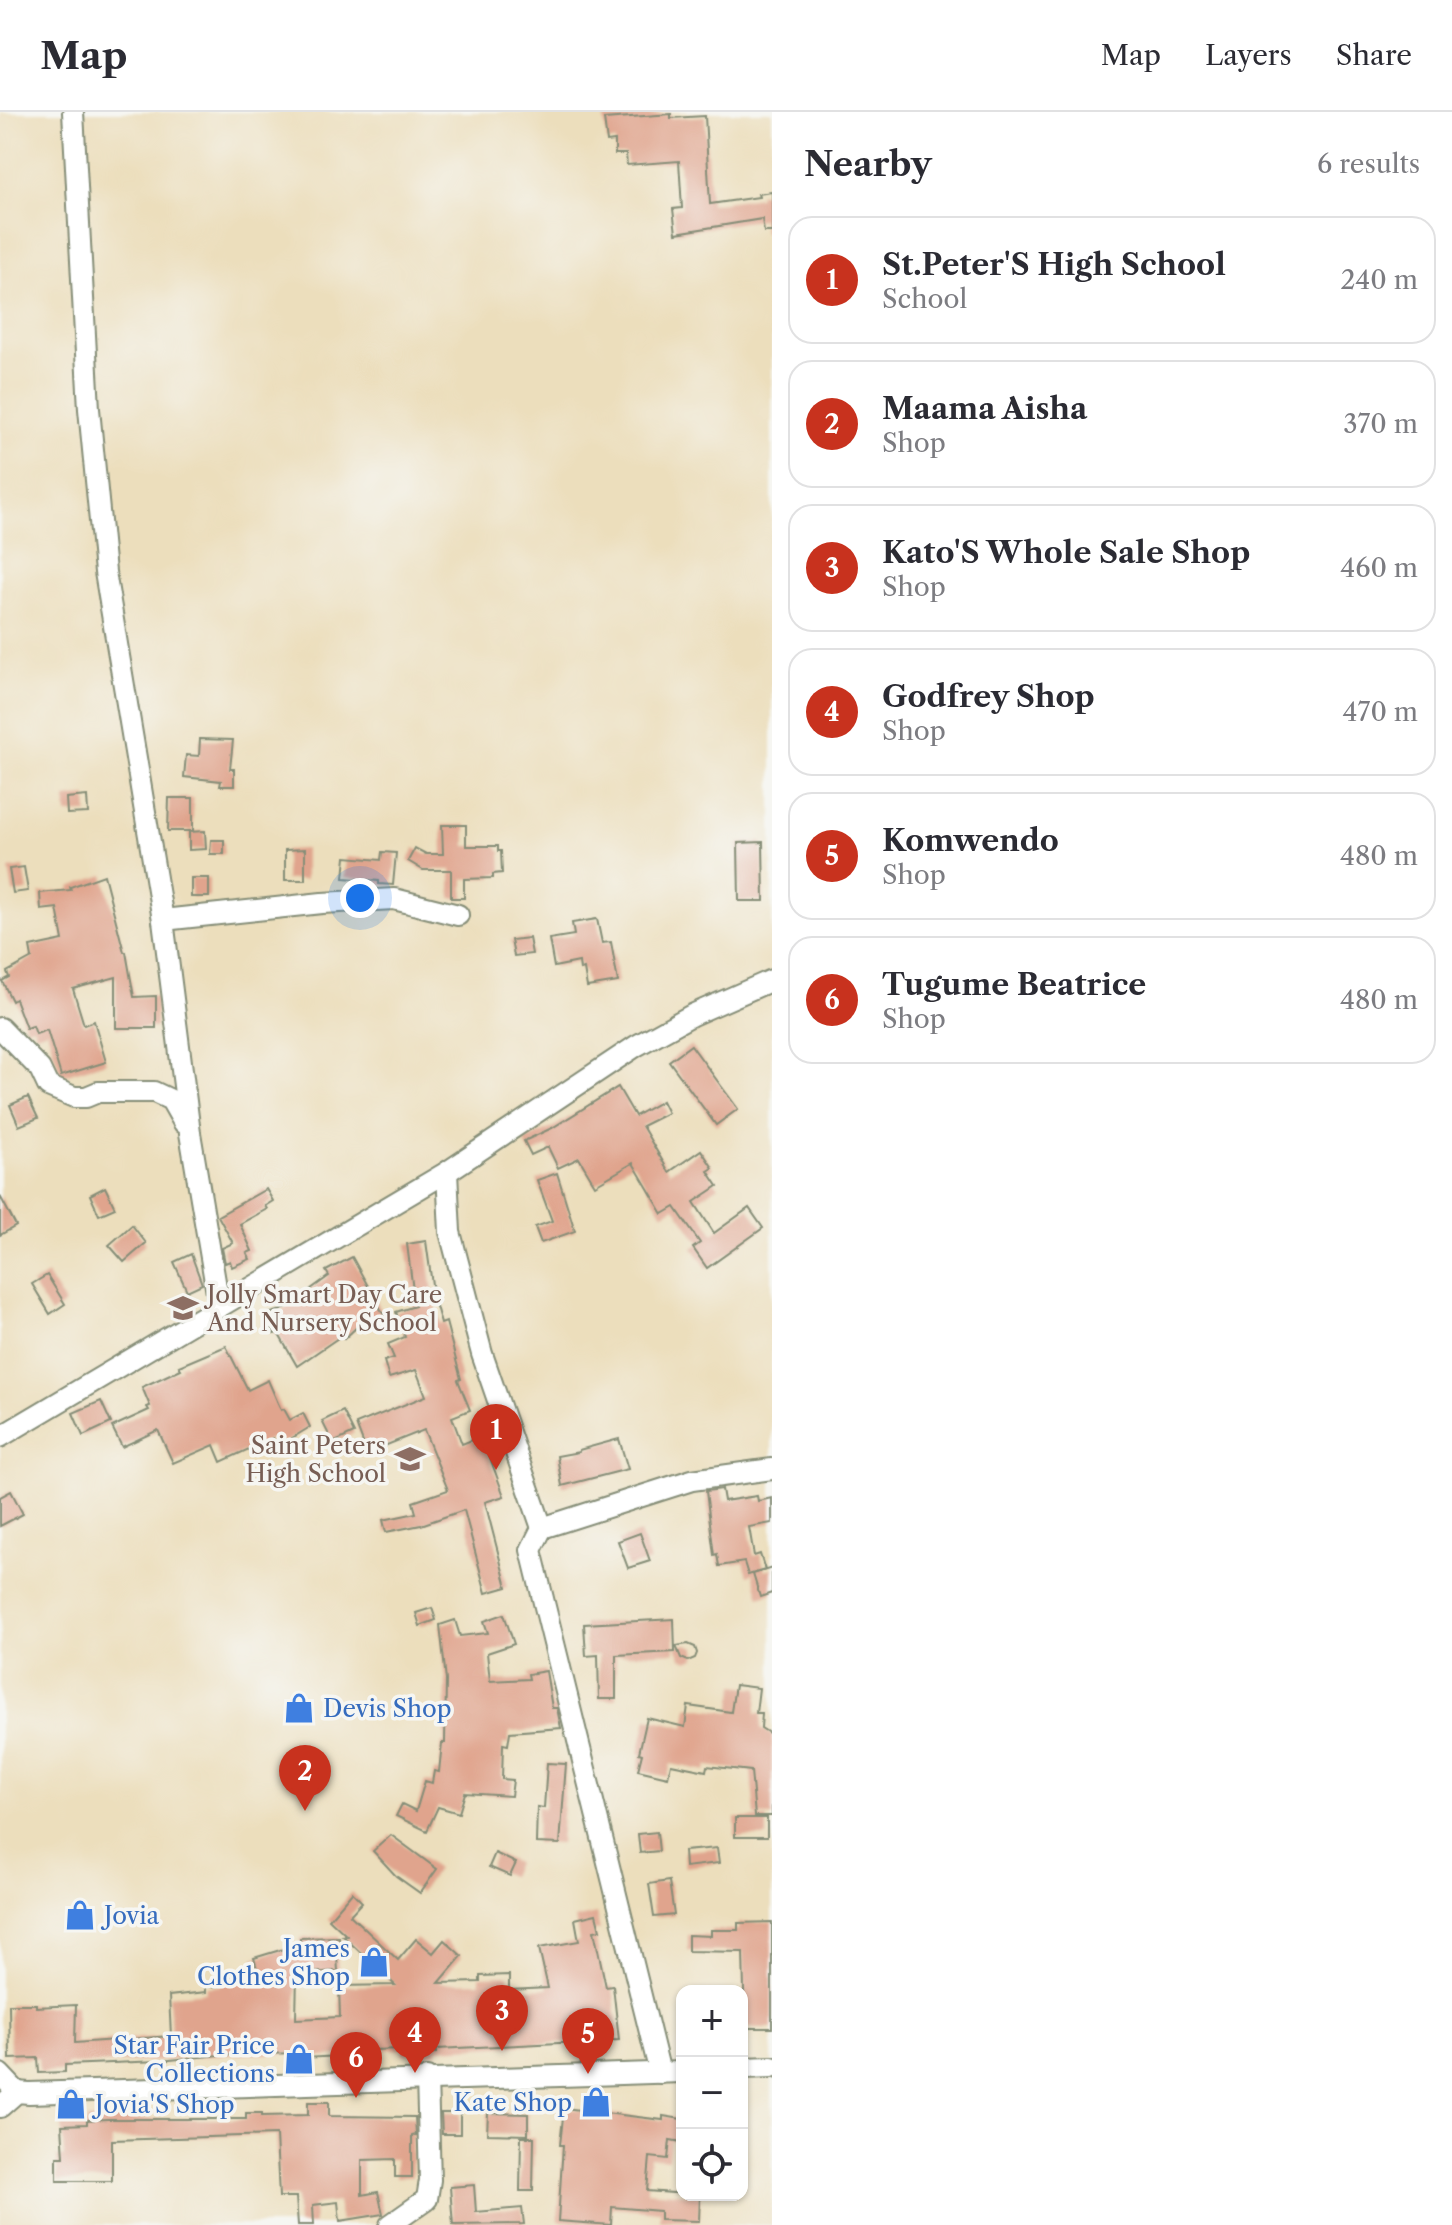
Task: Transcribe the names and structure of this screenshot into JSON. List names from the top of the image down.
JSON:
{
  "places": {
    "school or university": ["Jolly Smart Day Care And Nursery School", "Saint Peters High School"],
    "shop": [
      "Devis Shop",
      "Jovia",
      "James Clothes Shop",
      "Star Fair Price Collections",
      "Kate Shop",
      "Jovia'S Shop"
    ]
  },
  "page": {
    "header": "Map",
    "nav": ["Map", "Layers", "Share"],
    "heading": ["Nearby", "6 results"],
    "list": [
      {
        "mark": "1",
        "name": "St.Peter'S High School",
        "note": "School",
        "value": "240 m"
      },
      {
        "mark": "2",
        "name": "Maama Aisha",
        "note": "Shop",
        "value": "370 m"
      },
      {
        "mark": "3",
        "name": "Kato'S Whole Sale Shop",
        "note": "Shop",
        "value": "460 m"
      },
      {
        "mark": "4",
        "name": "Godfrey Shop",
        "note": "Shop",
        "value": "470 m"
      },
      {
        "mark": "5",
        "name": "Komwendo",
        "note": "Shop",
        "value": "480 m"
      },
      {
        "mark": "6",
        "name": "Tugume Beatrice",
        "note": "Shop",
        "value": "480 m"
      }
    ],
    "pins": [
      "1",
      "2",
      "3",
      "4",
      "5",
      "6"
    ],
    "map_buttons": ["+", "−"]
  }
}
